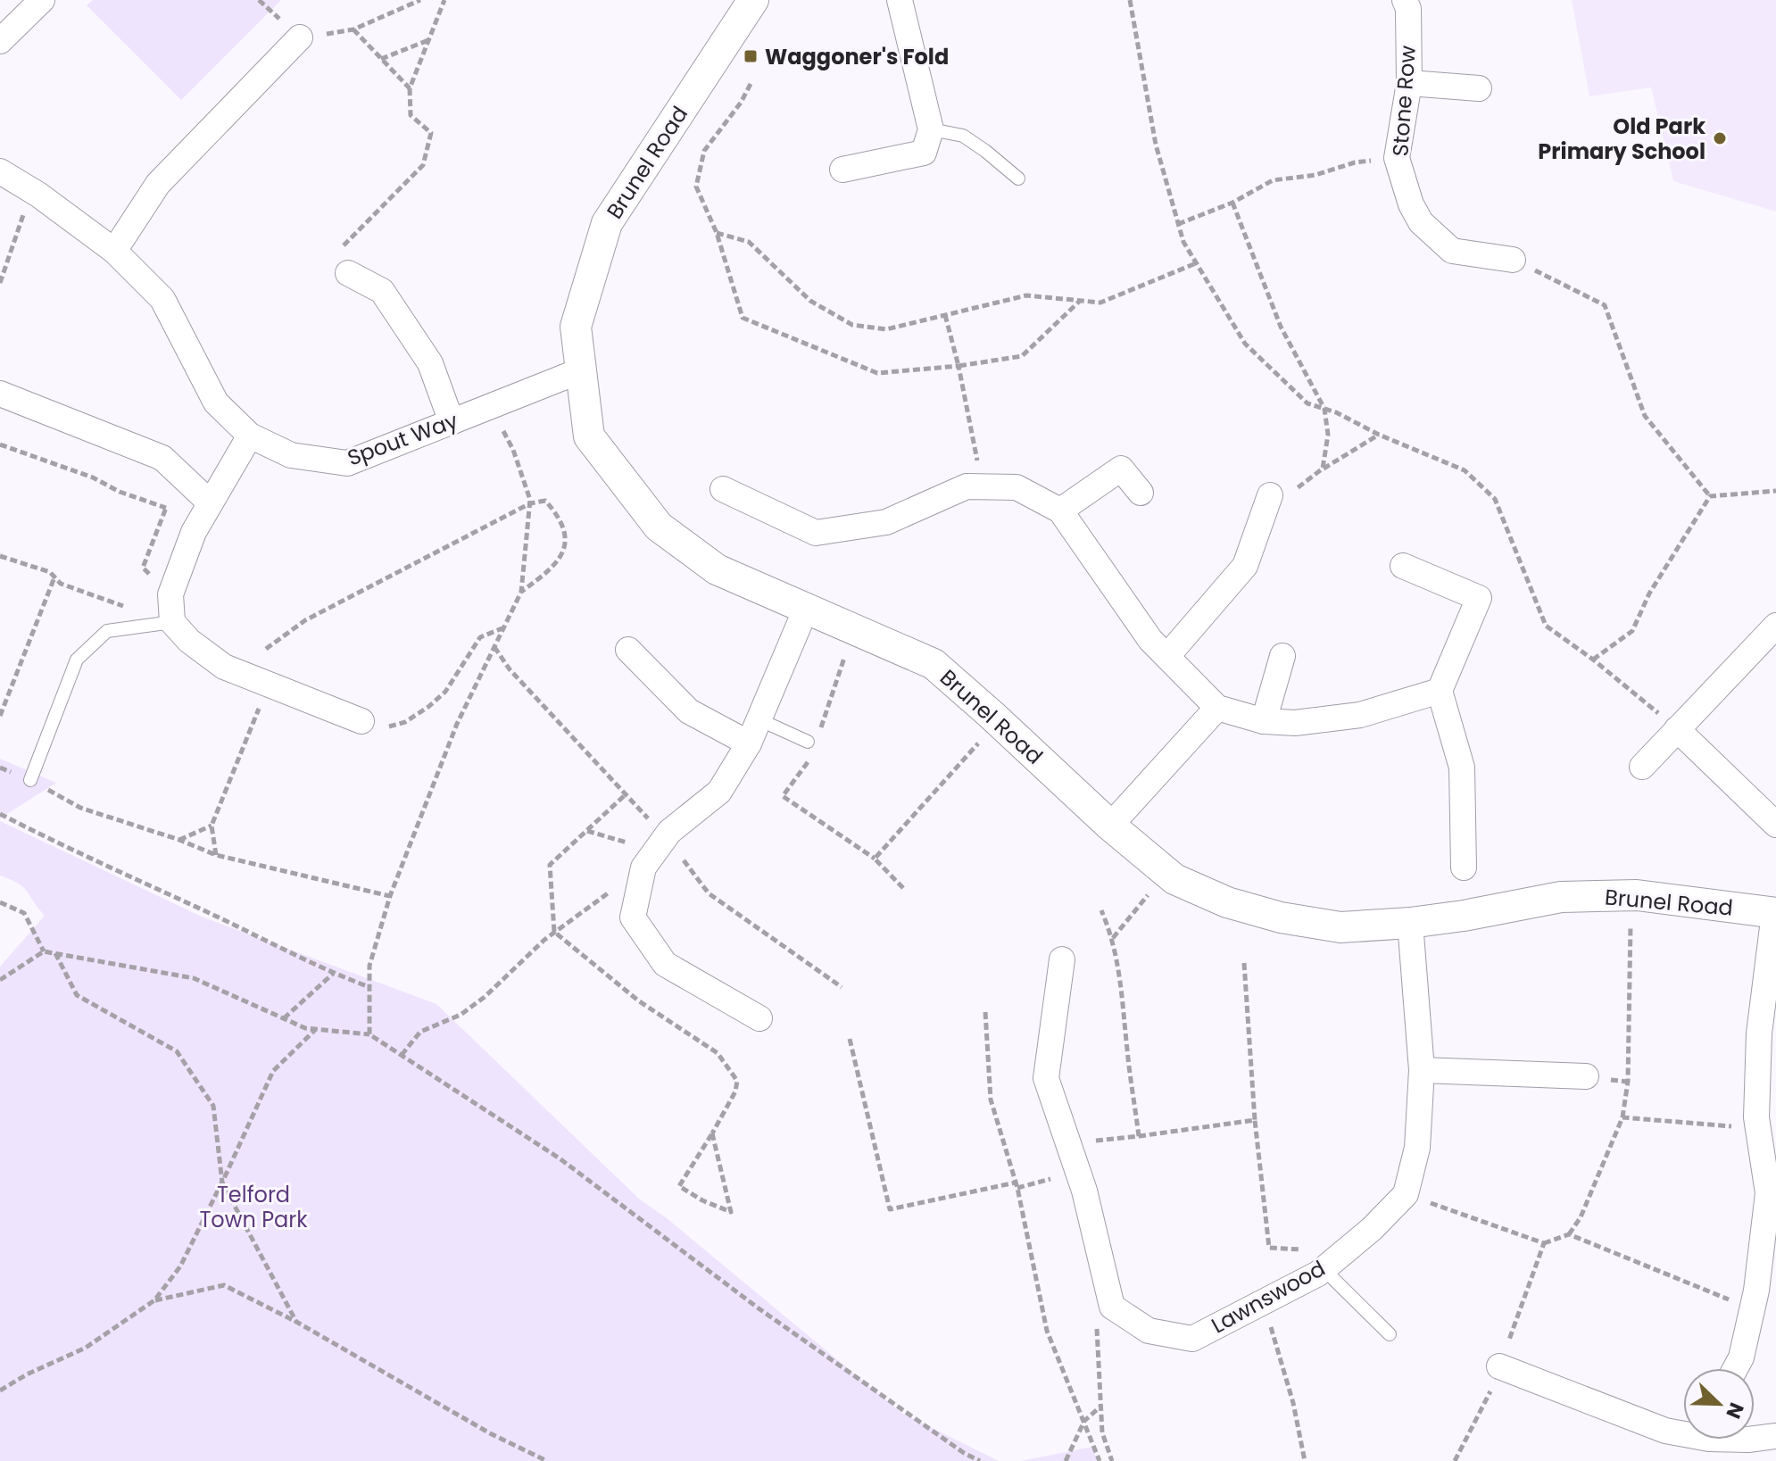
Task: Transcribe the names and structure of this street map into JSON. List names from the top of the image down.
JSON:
{
  "streets": {
    "street": [
      "Stone Row",
      "Brunel Road",
      "Spout Way",
      "Lawnswood"
    ]
  },
  "crossings": [
    ["Brunel Road", "Spout Way"]
  ],
  "parks": ["Telford Town Park"],
  "places": {
    "transit": ["Waggoner's Fold"],
    "other": ["Old Park Primary School"]
  },
  "north": "bottom right"
}
